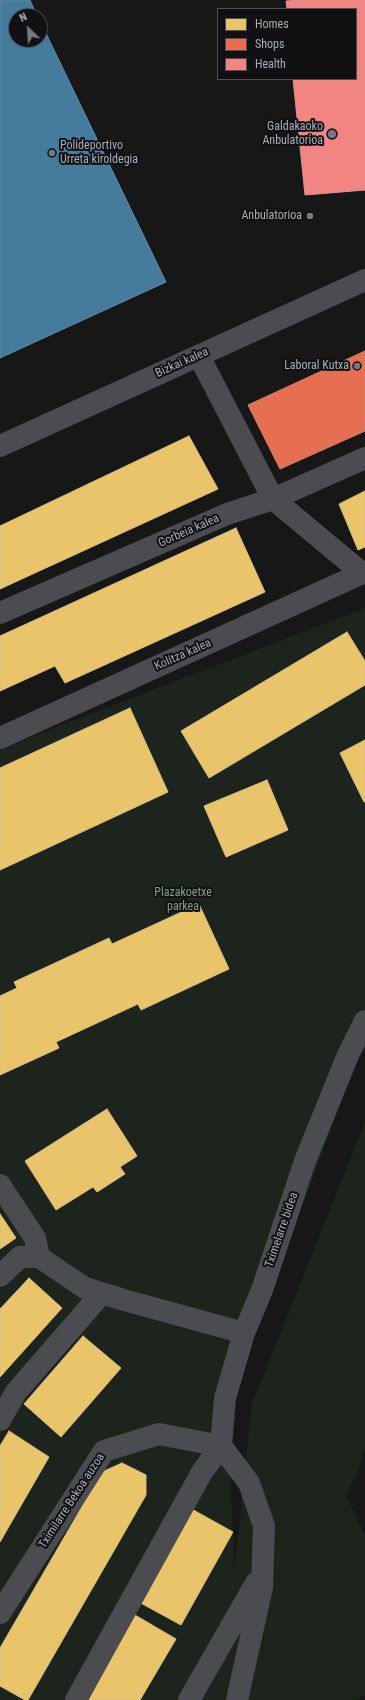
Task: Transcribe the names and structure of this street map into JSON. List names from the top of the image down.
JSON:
{
  "streets": {
    "street": [
      "Bizkai kalea",
      "Gorbeia kalea",
      "Kolitza kalea",
      "Tximelarre bidea",
      "Tximilarre Bekoa auzoa"
    ]
  },
  "crossings": [
    ["Tximelarre bidea", "Tximilarre Bekoa auzoa"]
  ],
  "parks": ["Plazakoetxe parkea"],
  "places": [
    "Galdakaoko Anbulatorioa",
    "Polideportivo Urreta kiroldegia",
    "Anbulatorioa",
    "Laboral Kutxa"
  ],
  "legend": ["Homes", "Shops", "Health"],
  "north": "top left"
}
